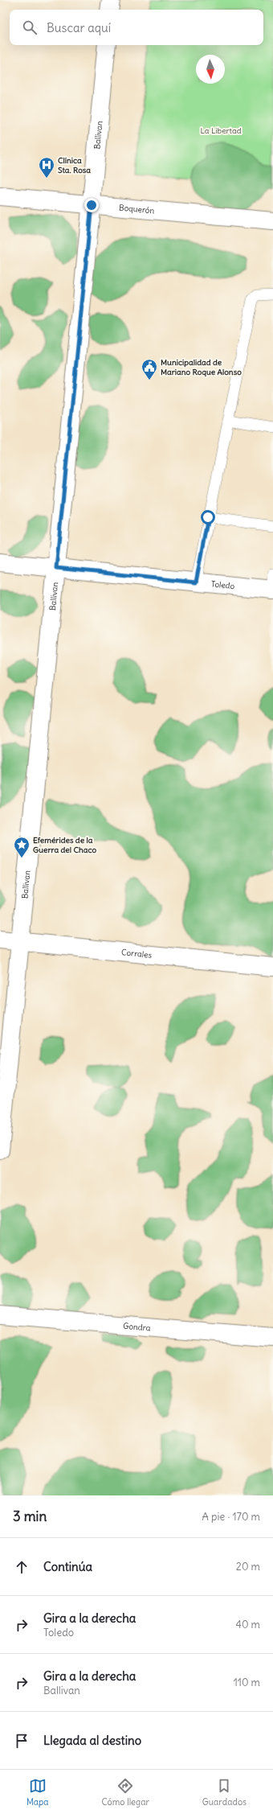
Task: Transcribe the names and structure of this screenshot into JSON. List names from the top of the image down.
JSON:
{
  "streets": {
    "street": [
      "Ballivan",
      "Boquerón",
      "Toledo",
      "Corrales",
      "Gondra"
    ]
  },
  "crossings": [
    ["Ballivan", "Boquerón"],
    ["Ballivan", "Toledo"],
    ["Ballivan", "Corrales"]
  ],
  "parks": ["La Libertad"],
  "places": {
    "hospital": ["Clínica Sta. Rosa"],
    "public building": ["Municipalidad de Mariano Roque Alonso"],
    "place": ["Efemérides de la Guerra del Chaco"]
  },
  "north": "bottom",
  "page": {
    "search": "Buscar aquí",
    "heading": ["3 min", "A pie · 170 m"],
    "list": [
      ["Continúa", "20 m"],
      ["Gira a la derecha", "Toledo", "40 m"],
      ["Gira a la derecha", "Ballivan", "110 m"],
      "Llegada al destino"
    ],
    "nav": ["Mapa", "Cómo llegar", "Guardados"]
  }
}
